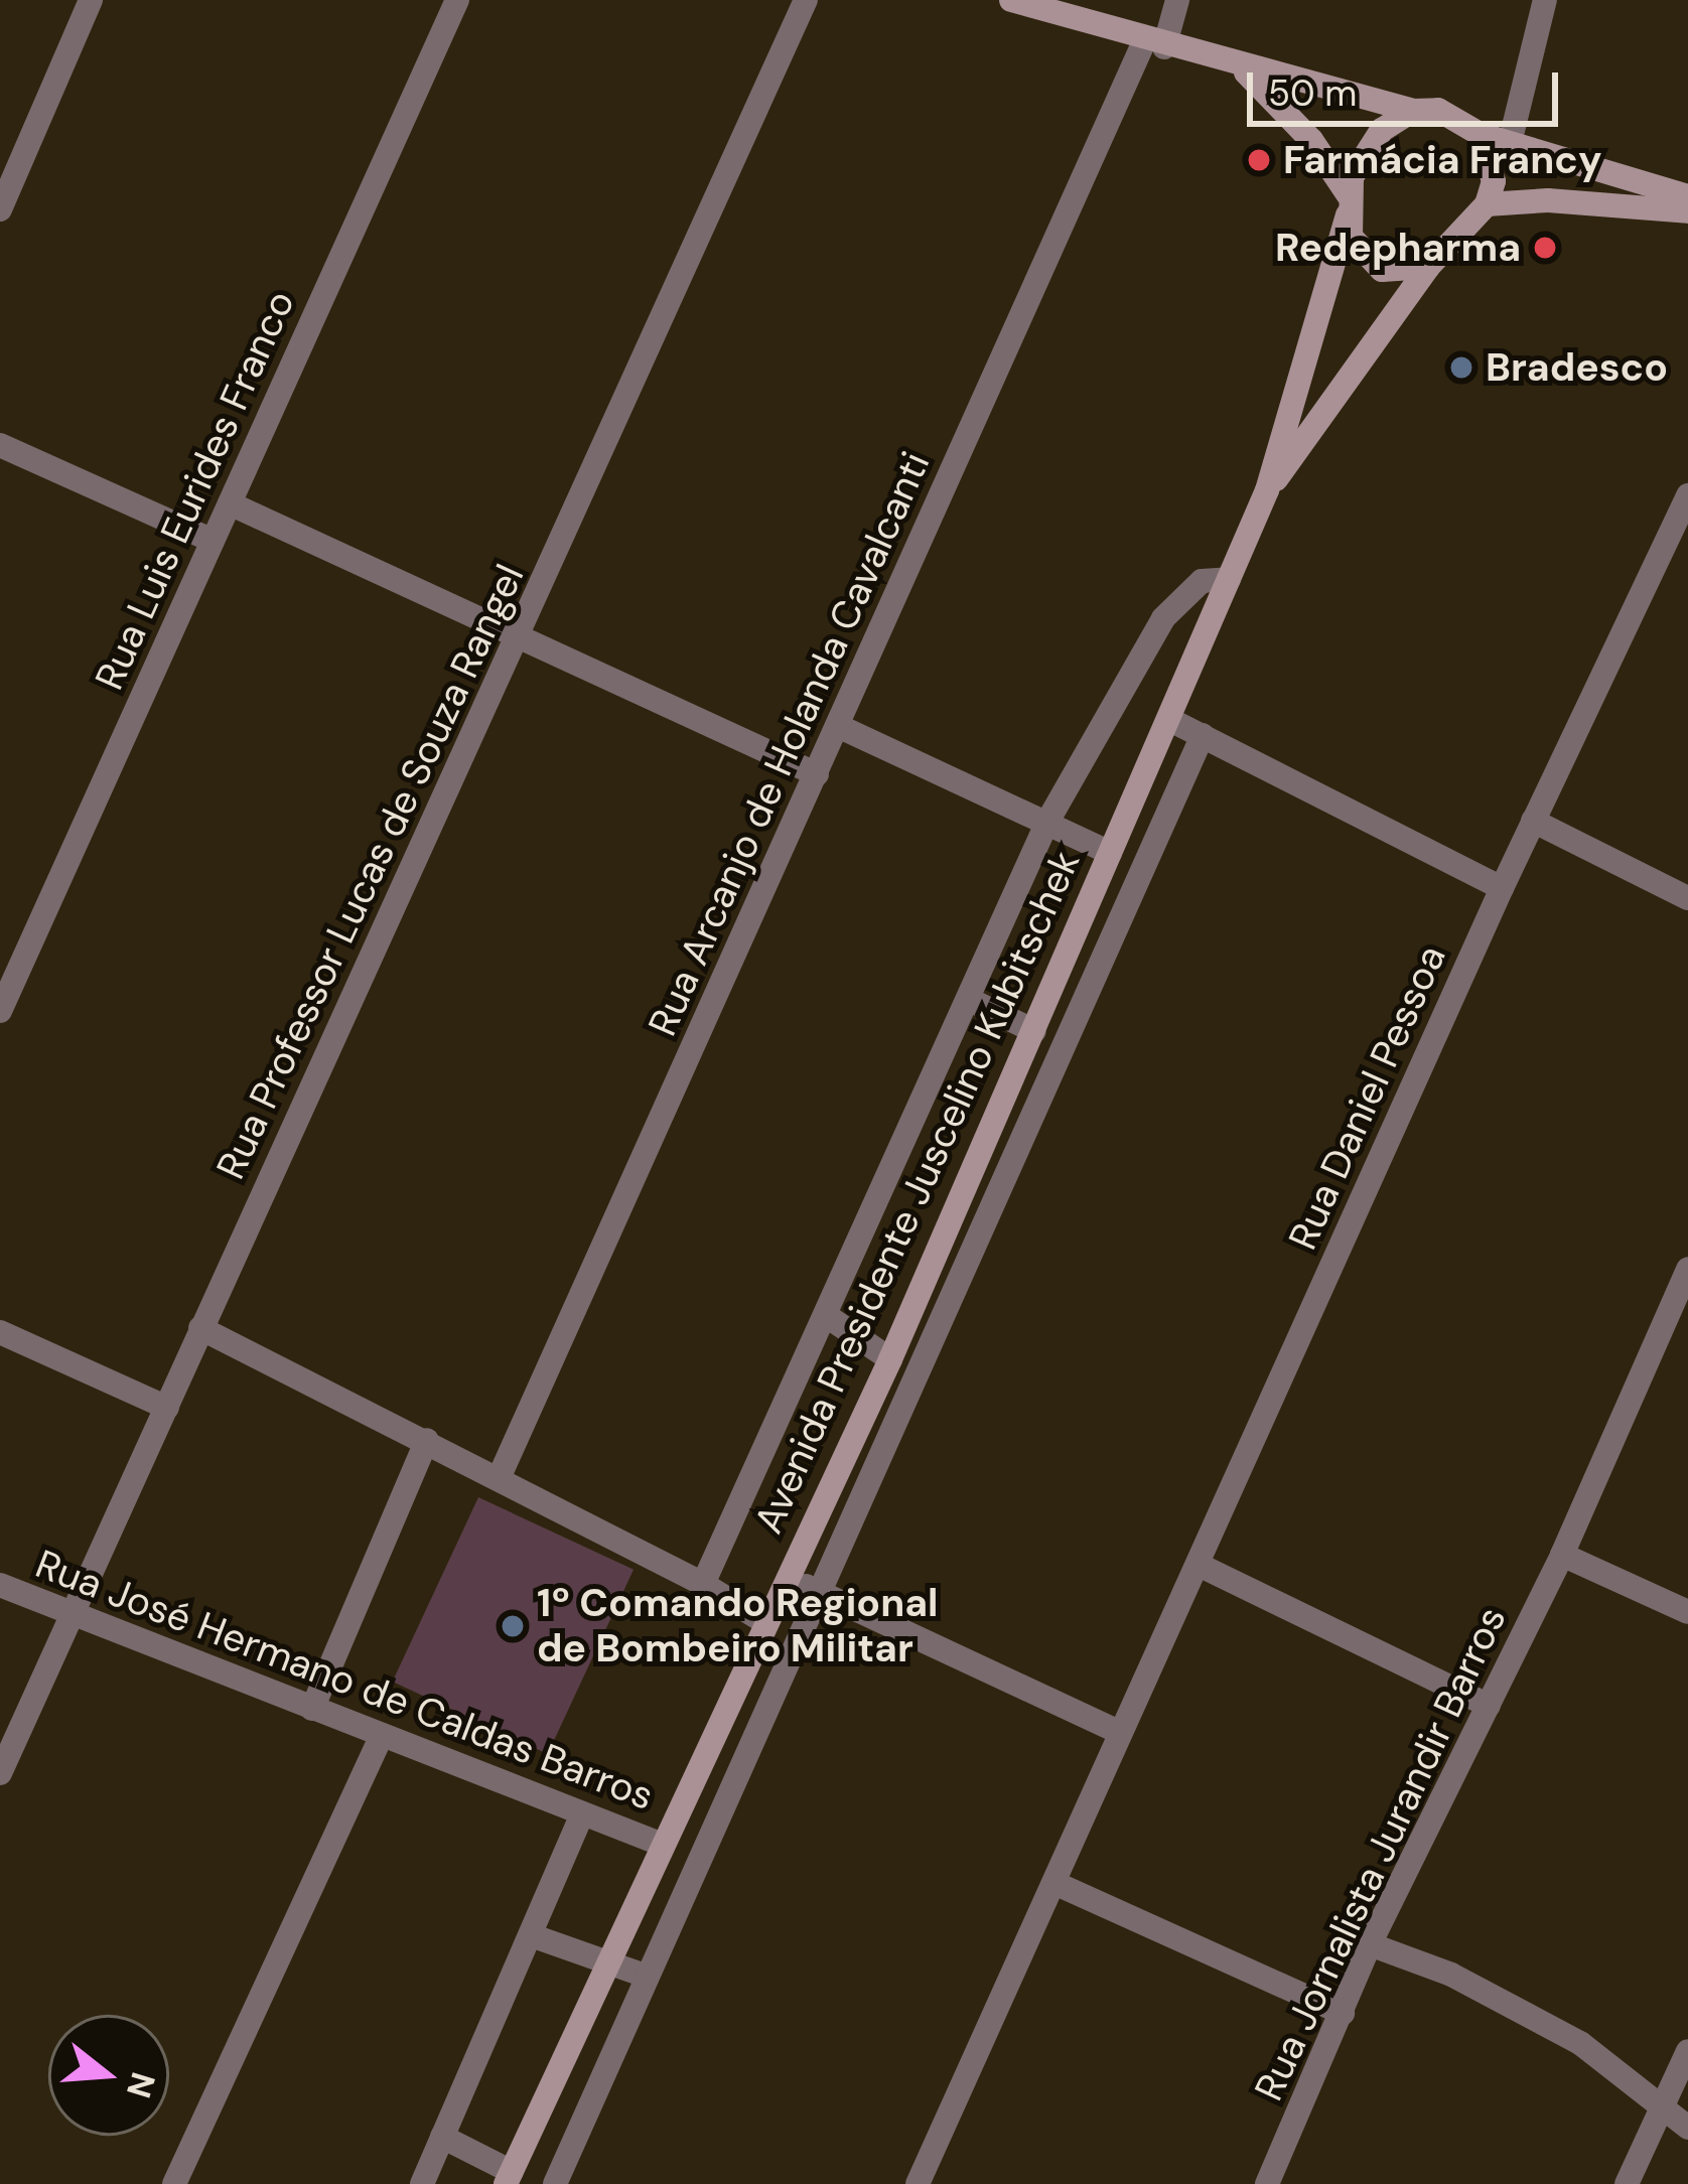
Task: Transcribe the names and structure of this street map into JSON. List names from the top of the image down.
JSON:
{
  "streets": {
    "main road": ["Avenida Presidente Juscelino Kubitschek"],
    "street": [
      "Rua Luis Eurides Franco",
      "Rua Arcanjo de Holanda Cavalcanti",
      "Rua Professor Lucas de Souza Rangel",
      "Rua Daniel Pessoa",
      "Rua José Hermano de Caldas Barros",
      "Rua Jornalista Jurandir Barros"
    ]
  },
  "crossings": [
    ["Rua Professor Lucas de Souza Rangel", "Rua José Hermano de Caldas Barros"],
    ["Avenida Presidente Juscelino Kubitschek", "Rua José Hermano de Caldas Barros"]
  ],
  "places": [
    "Farmácia Francy",
    "Redepharma",
    "Bradesco",
    "1º Comando Regional de Bombeiro Militar"
  ],
  "scale_bar": "50 m",
  "north": "right"
}
